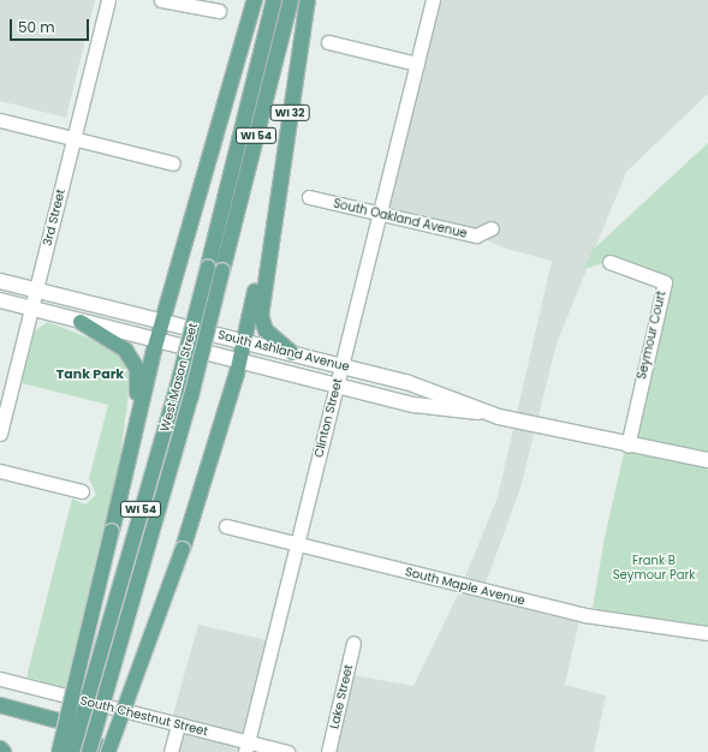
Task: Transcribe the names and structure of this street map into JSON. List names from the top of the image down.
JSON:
{
  "streets": {
    "main road": [
      "WI 32",
      "WI 54",
      "South Ashland Avenue",
      "West Mason Street"
    ],
    "street": [
      "3rd Street",
      "South Oakland Avenue",
      "Seymour Court",
      "Clinton Street",
      "South Maple Avenue",
      "Lake Street",
      "South Chestnut Street"
    ]
  },
  "crossings": [
    ["WI 32", "South Ashland Avenue"],
    ["3rd Street", "South Ashland Avenue"],
    ["South Oakland Avenue", "Clinton Street"],
    ["Seymour Court", "South Ashland Avenue"],
    ["South Ashland Avenue", "Clinton Street"],
    ["Clinton Street", "South Maple Avenue"],
    ["Clinton Street", "South Chestnut Street"]
  ],
  "districts": ["Tank Park"],
  "parks": ["Frank B Seymour Park"],
  "scale_bar": "50 m"
}
